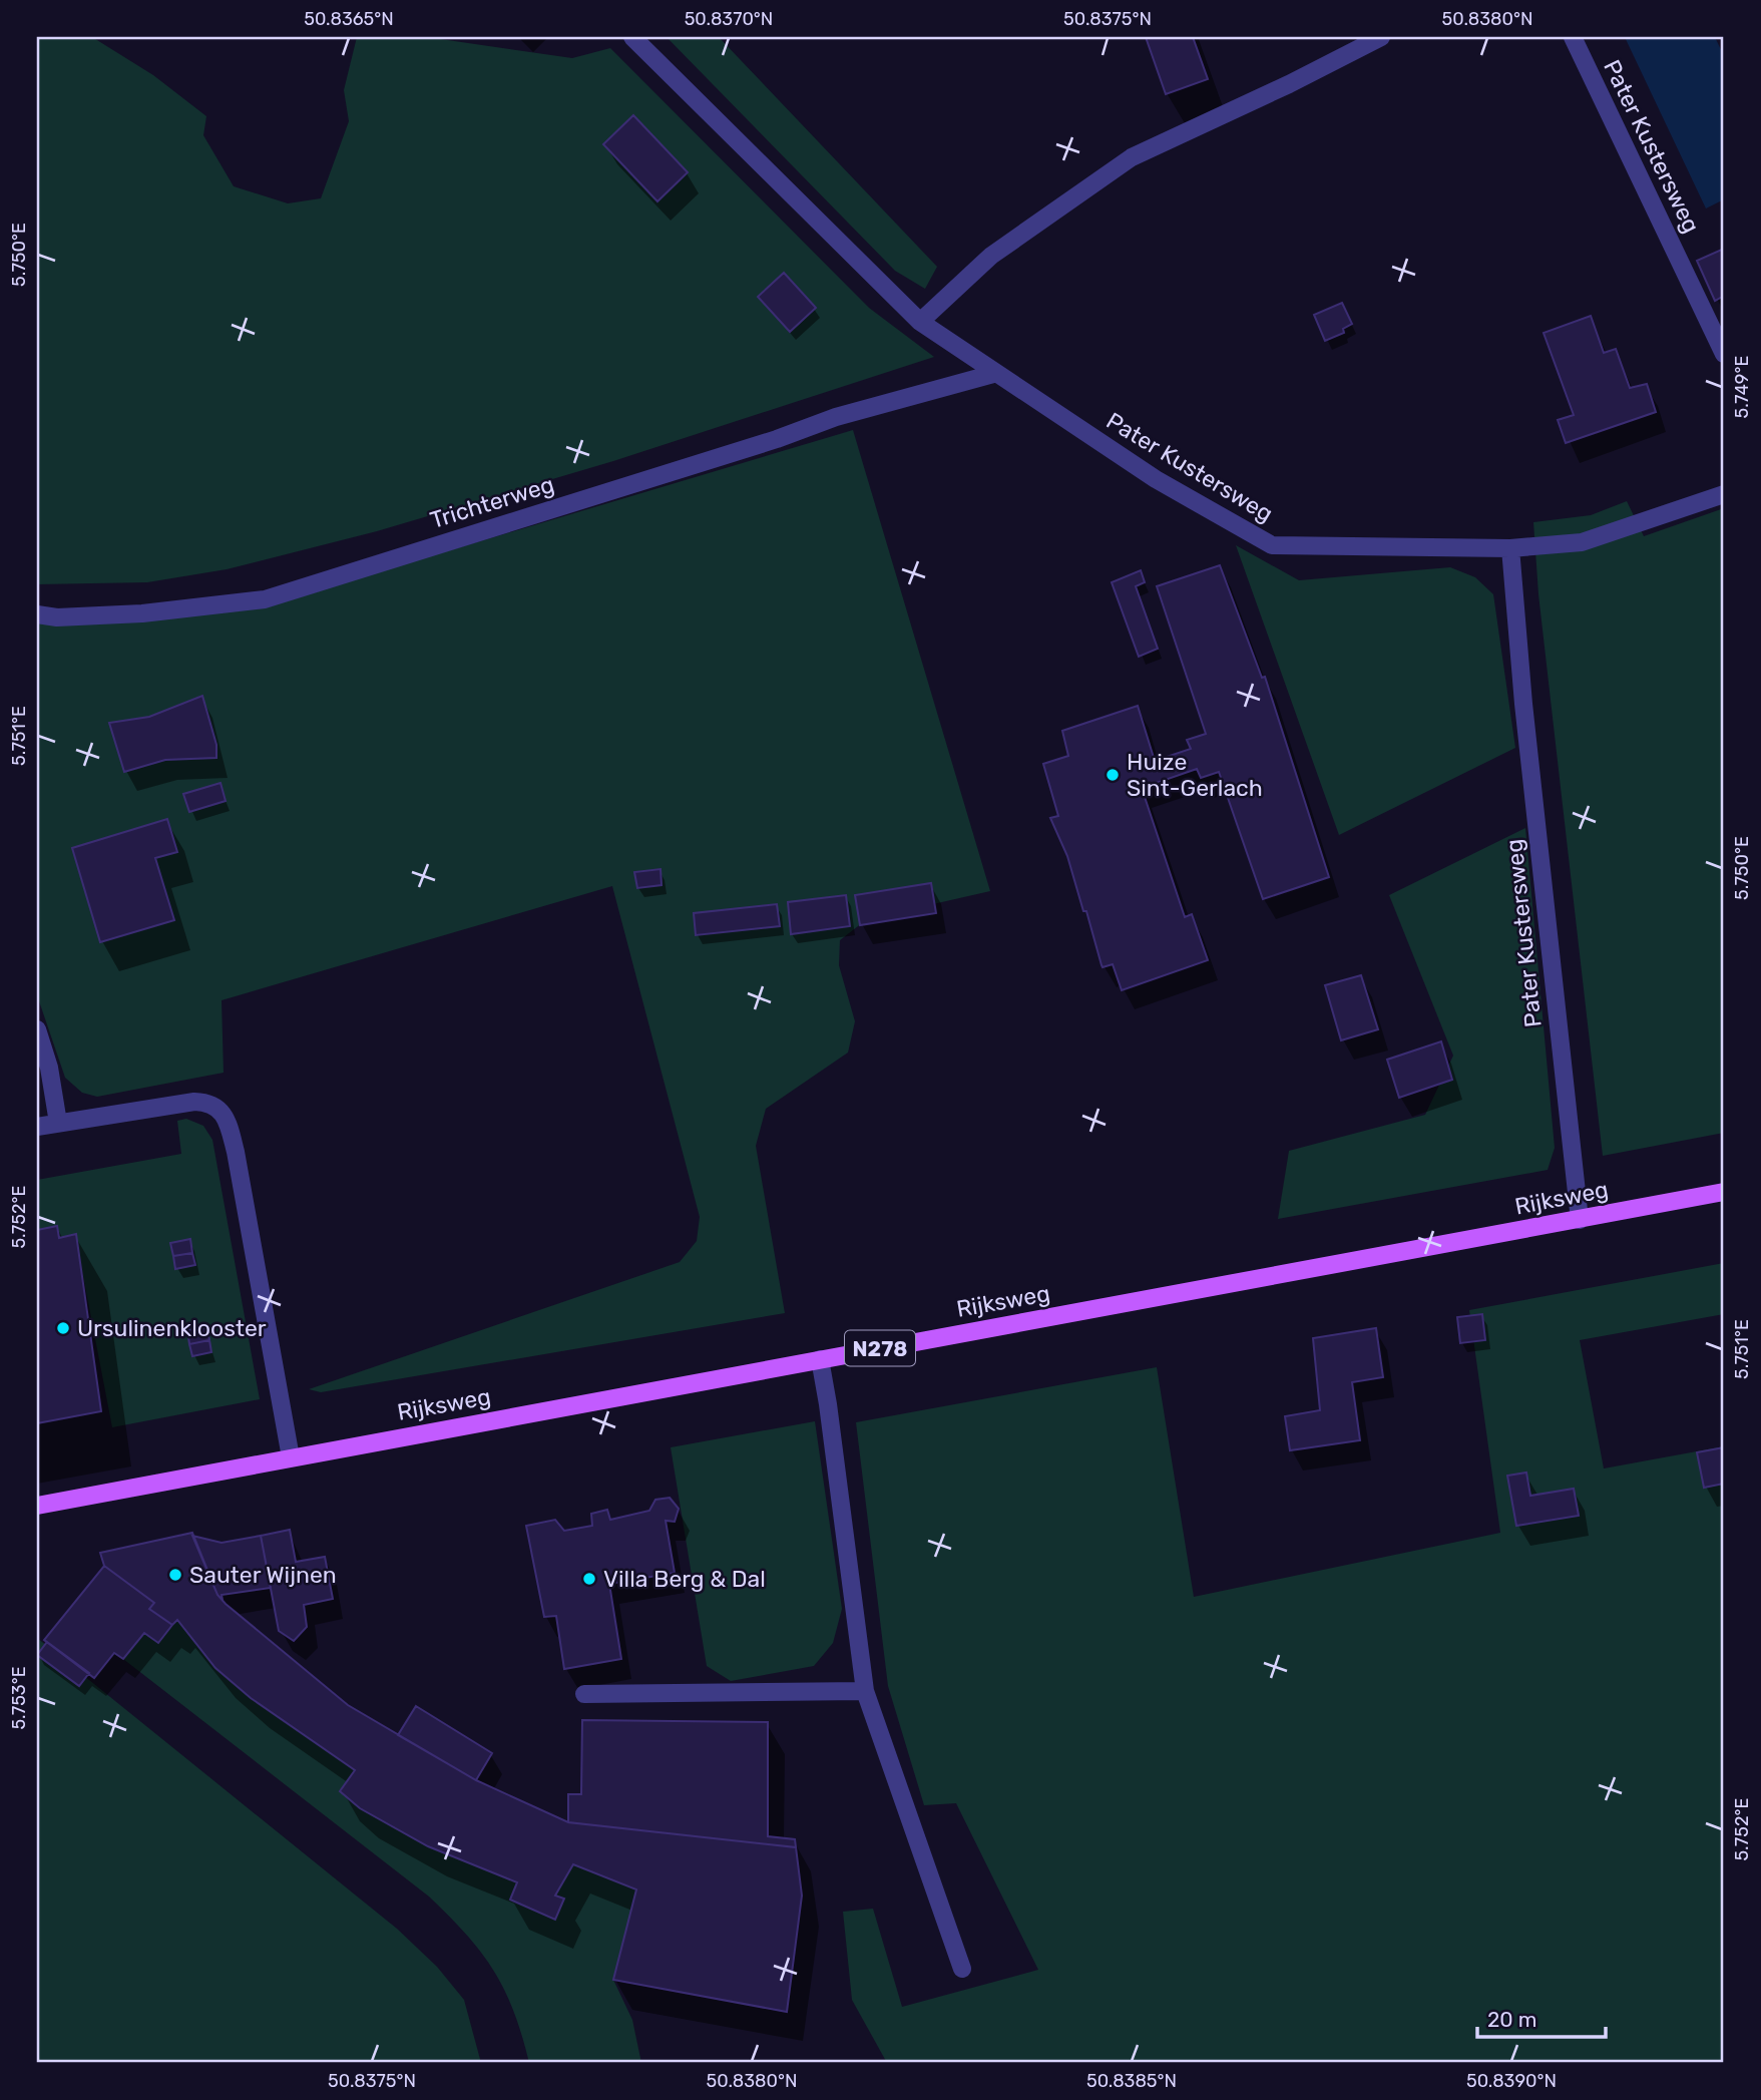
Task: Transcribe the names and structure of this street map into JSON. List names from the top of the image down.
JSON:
{
  "streets": {
    "main road": ["Rijksweg", "N278"],
    "street": ["Pater Kustersweg", "Trichterweg"]
  },
  "crossings": [
    ["Pater Kustersweg", "Trichterweg"],
    ["Pater Kustersweg", "Rijksweg"]
  ],
  "places": [
    "Huize Sint-Gerlach",
    "Ursulinenklooster",
    "Sauter Wijnen",
    "Villa Berg & Dal"
  ],
  "scale_bar": "20 m",
  "coordinates": [
    "50.8365°N",
    "50.8370°N",
    "50.8375°N",
    "50.8380°N",
    "5.750°E",
    "5.749°E",
    "5.751°E",
    "5.752°E",
    "5.753°E",
    "50.8385°N",
    "50.8390°N"
  ]
}
